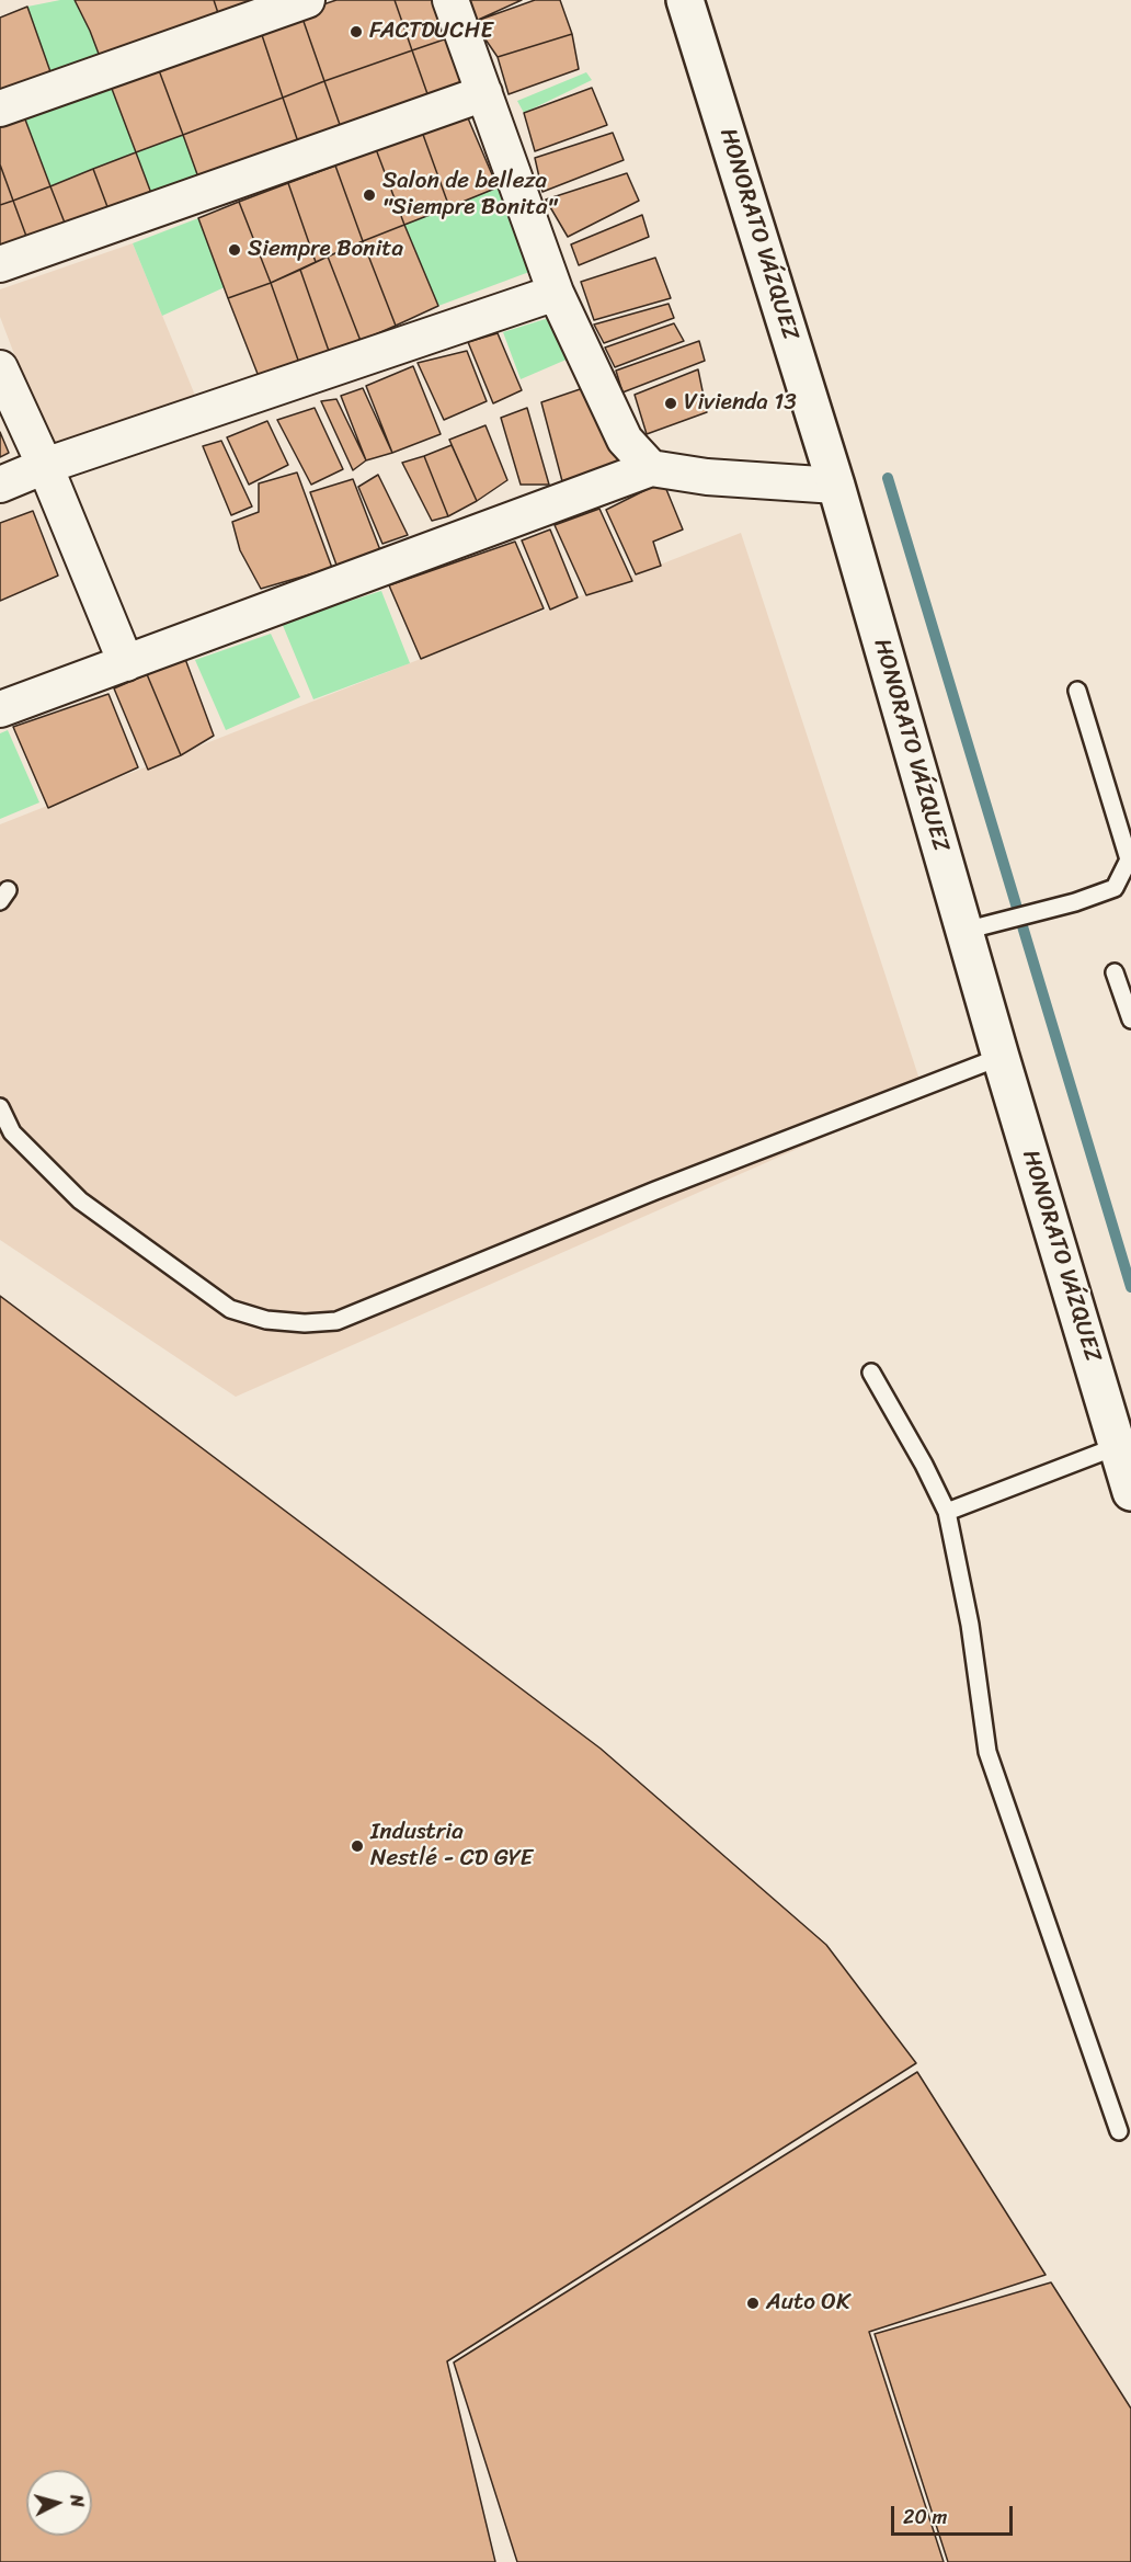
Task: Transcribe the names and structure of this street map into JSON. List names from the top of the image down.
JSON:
{
  "streets": {
    "street": ["HONORATO VÁZQUEZ"]
  },
  "places": [
    "FACTDUCHE",
    "Salon de belleza \"Siempre Bonita\"",
    "Siempre Bonita",
    "Vivienda 13",
    "Industria Nestlé - CD GYE",
    "Auto OK"
  ],
  "scale_bar": "20 m",
  "north": "right"
}
